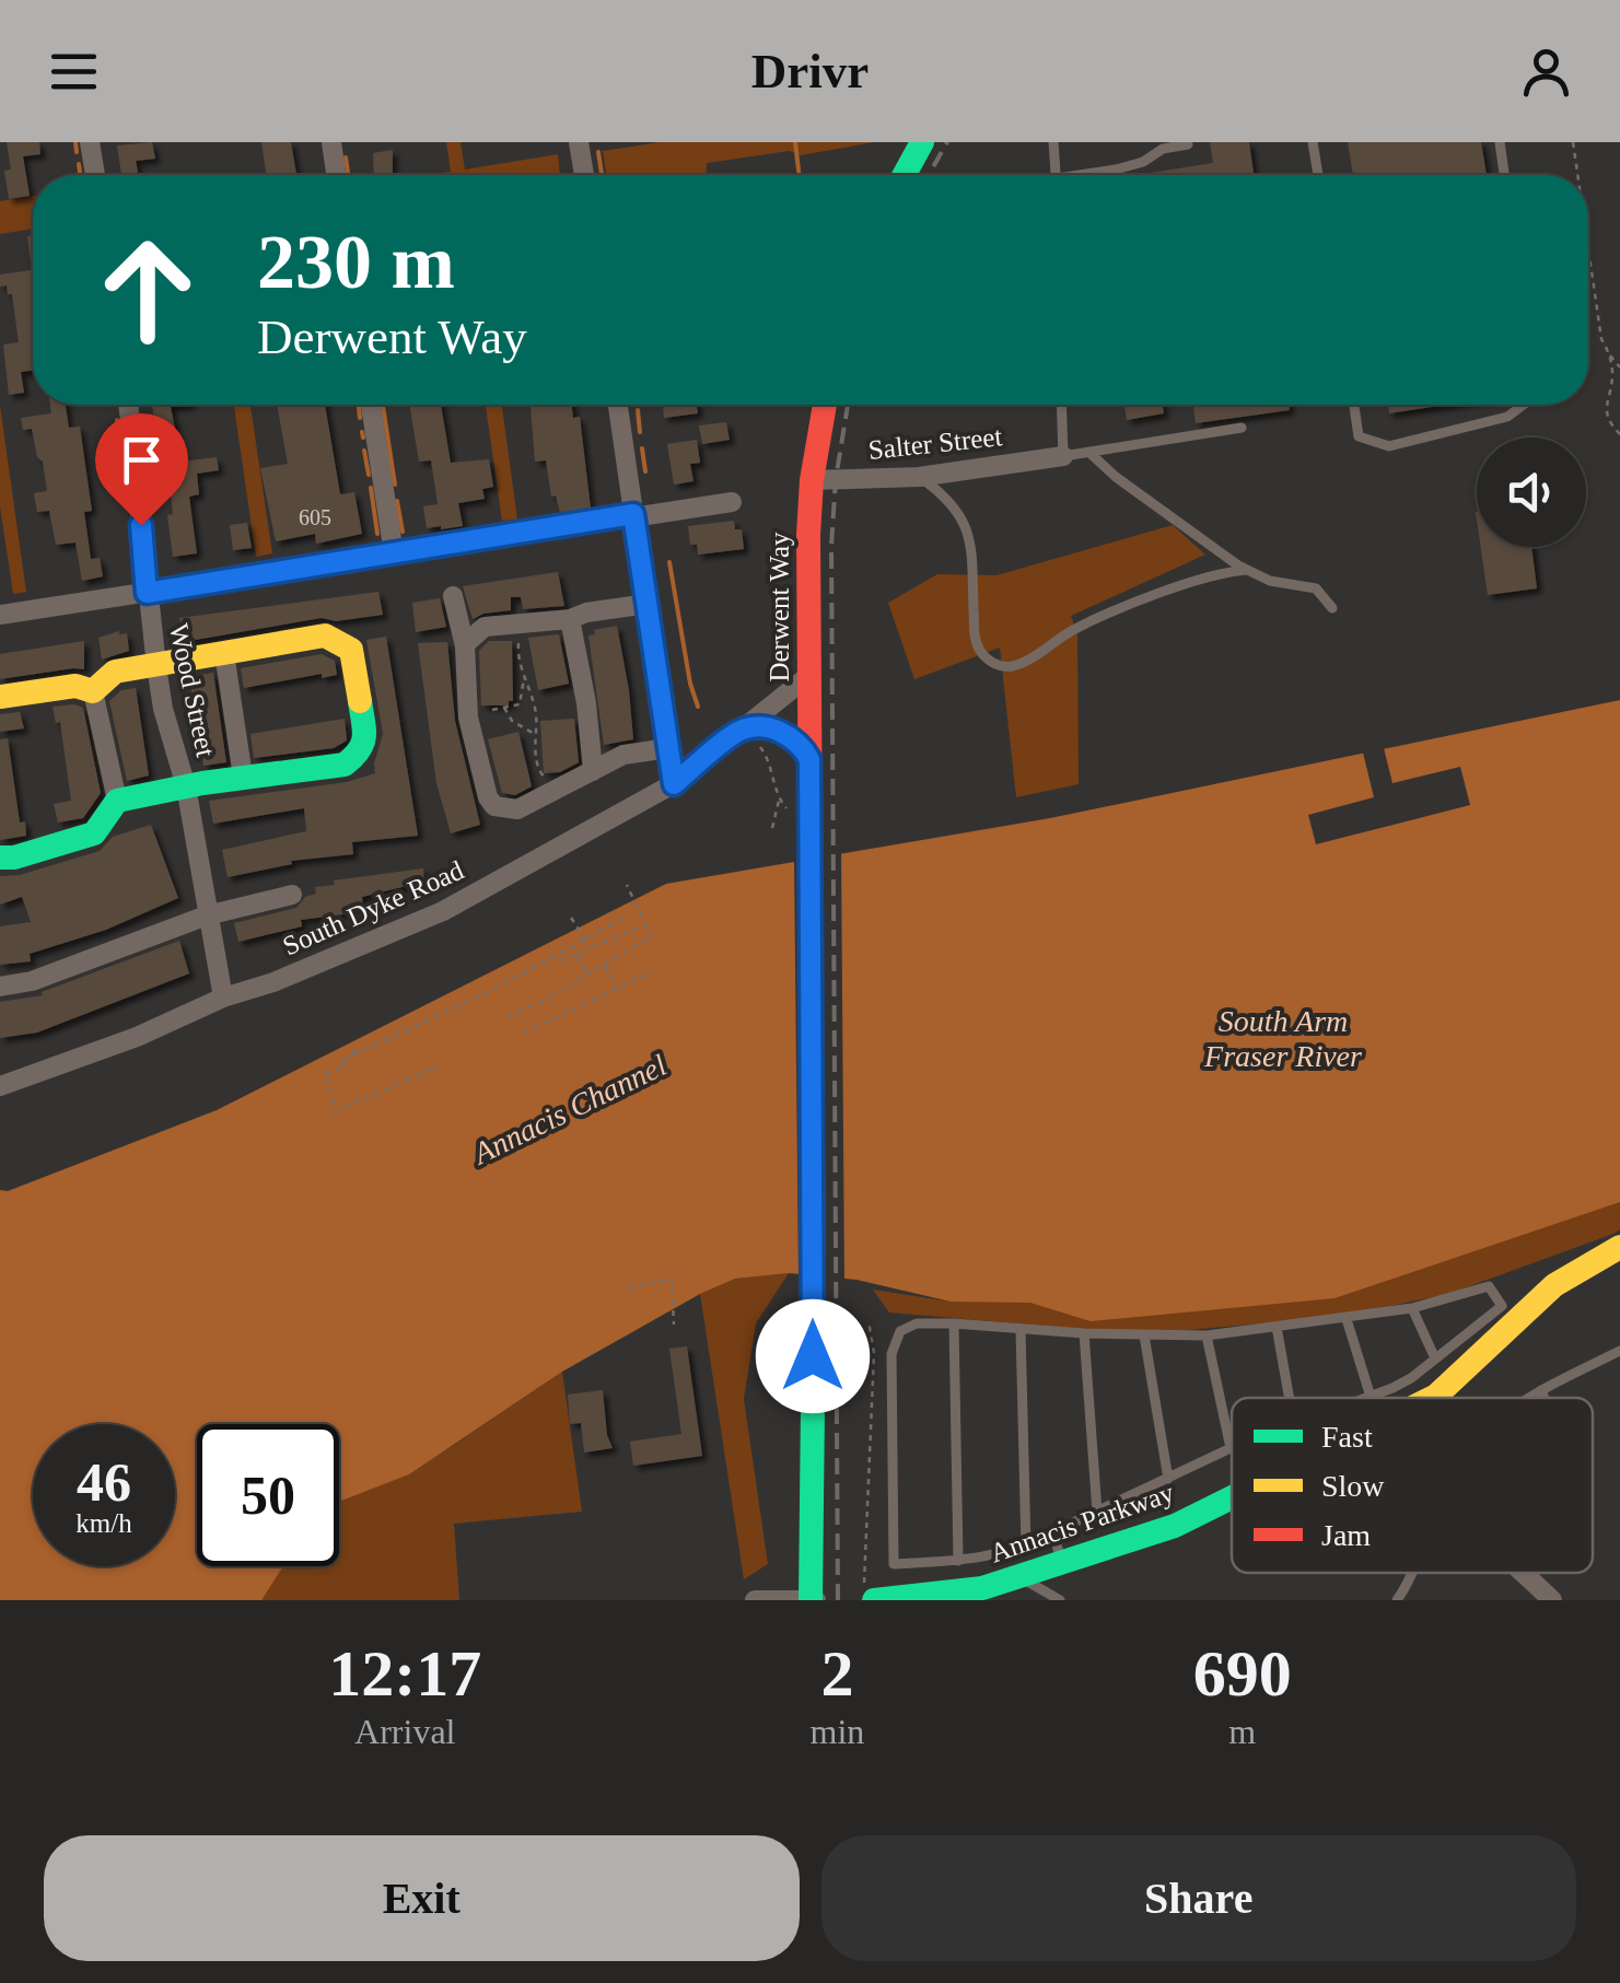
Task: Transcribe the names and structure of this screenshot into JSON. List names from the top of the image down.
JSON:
{
  "streets": {
    "street": [
      "Salter Street",
      "Derwent Way",
      "Wood Street",
      "South Dyke Road",
      "Annacis Parkway"
    ]
  },
  "crossings": [
    ["Salter Street", "Derwent Way"],
    ["Derwent Way", "South Dyke Road"],
    ["Wood Street", "South Dyke Road"]
  ],
  "water": ["South Arm Fraser River", "Annacis Channel"],
  "house_numbers": ["605"],
  "legend": ["Fast", "Slow", "Jam"],
  "page": {
    "header": "Drivr",
    "turn": ["230 m", "Derwent Way"],
    "speed": "46 km/h",
    "limit": "50",
    "eta": [
      "12:17",
      "Arrival",
      "2",
      "min",
      "690",
      "m"
    ],
    "buttons": ["Exit", "Share"]
  }
}
